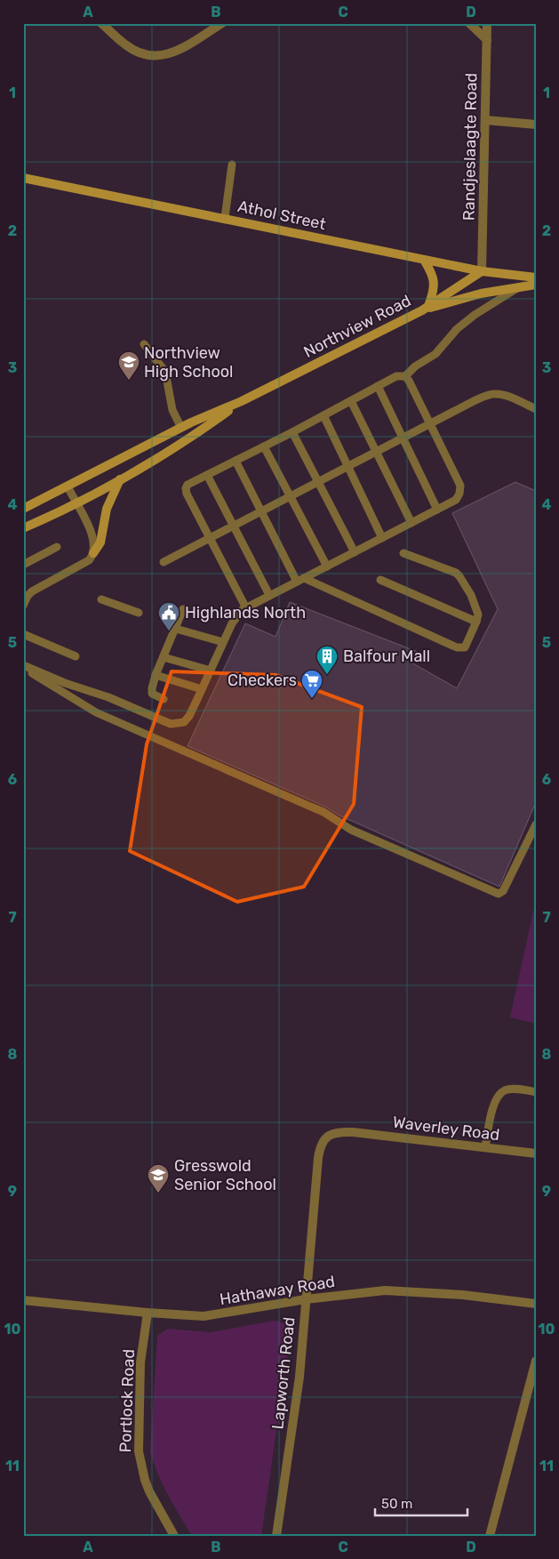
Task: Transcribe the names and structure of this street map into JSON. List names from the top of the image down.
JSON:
{
  "streets": {
    "main road": ["Athol Street", "Northview Road"],
    "street": [
      "Randjeslaagte Road",
      "Waverley Road",
      "Hathaway Road",
      "Lapworth Road",
      "Portlock Road"
    ]
  },
  "crossings": [
    ["Randjeslaagte Road", "Athol Street"],
    ["Randjeslaagte Road", "Northview Road"],
    ["Athol Street", "Northview Road"],
    ["Waverley Road", "Lapworth Road"],
    ["Hathaway Road", "Lapworth Road"],
    ["Hathaway Road", "Portlock Road"]
  ],
  "places": {
    "school or university": ["Northview High School", "Gresswold Senior School"],
    "public building": ["Highlands North"],
    "building": ["Balfour Mall"],
    "supermarket": ["Checkers"]
  },
  "scale_bar": "50 m",
  "grid": {
    "columns": [
      "A",
      "B",
      "C",
      "D"
    ],
    "rows": [
      "1",
      "2",
      "3",
      "4",
      "5",
      "6",
      "7",
      "8",
      "9",
      "10",
      "11"
    ]
  }
}
